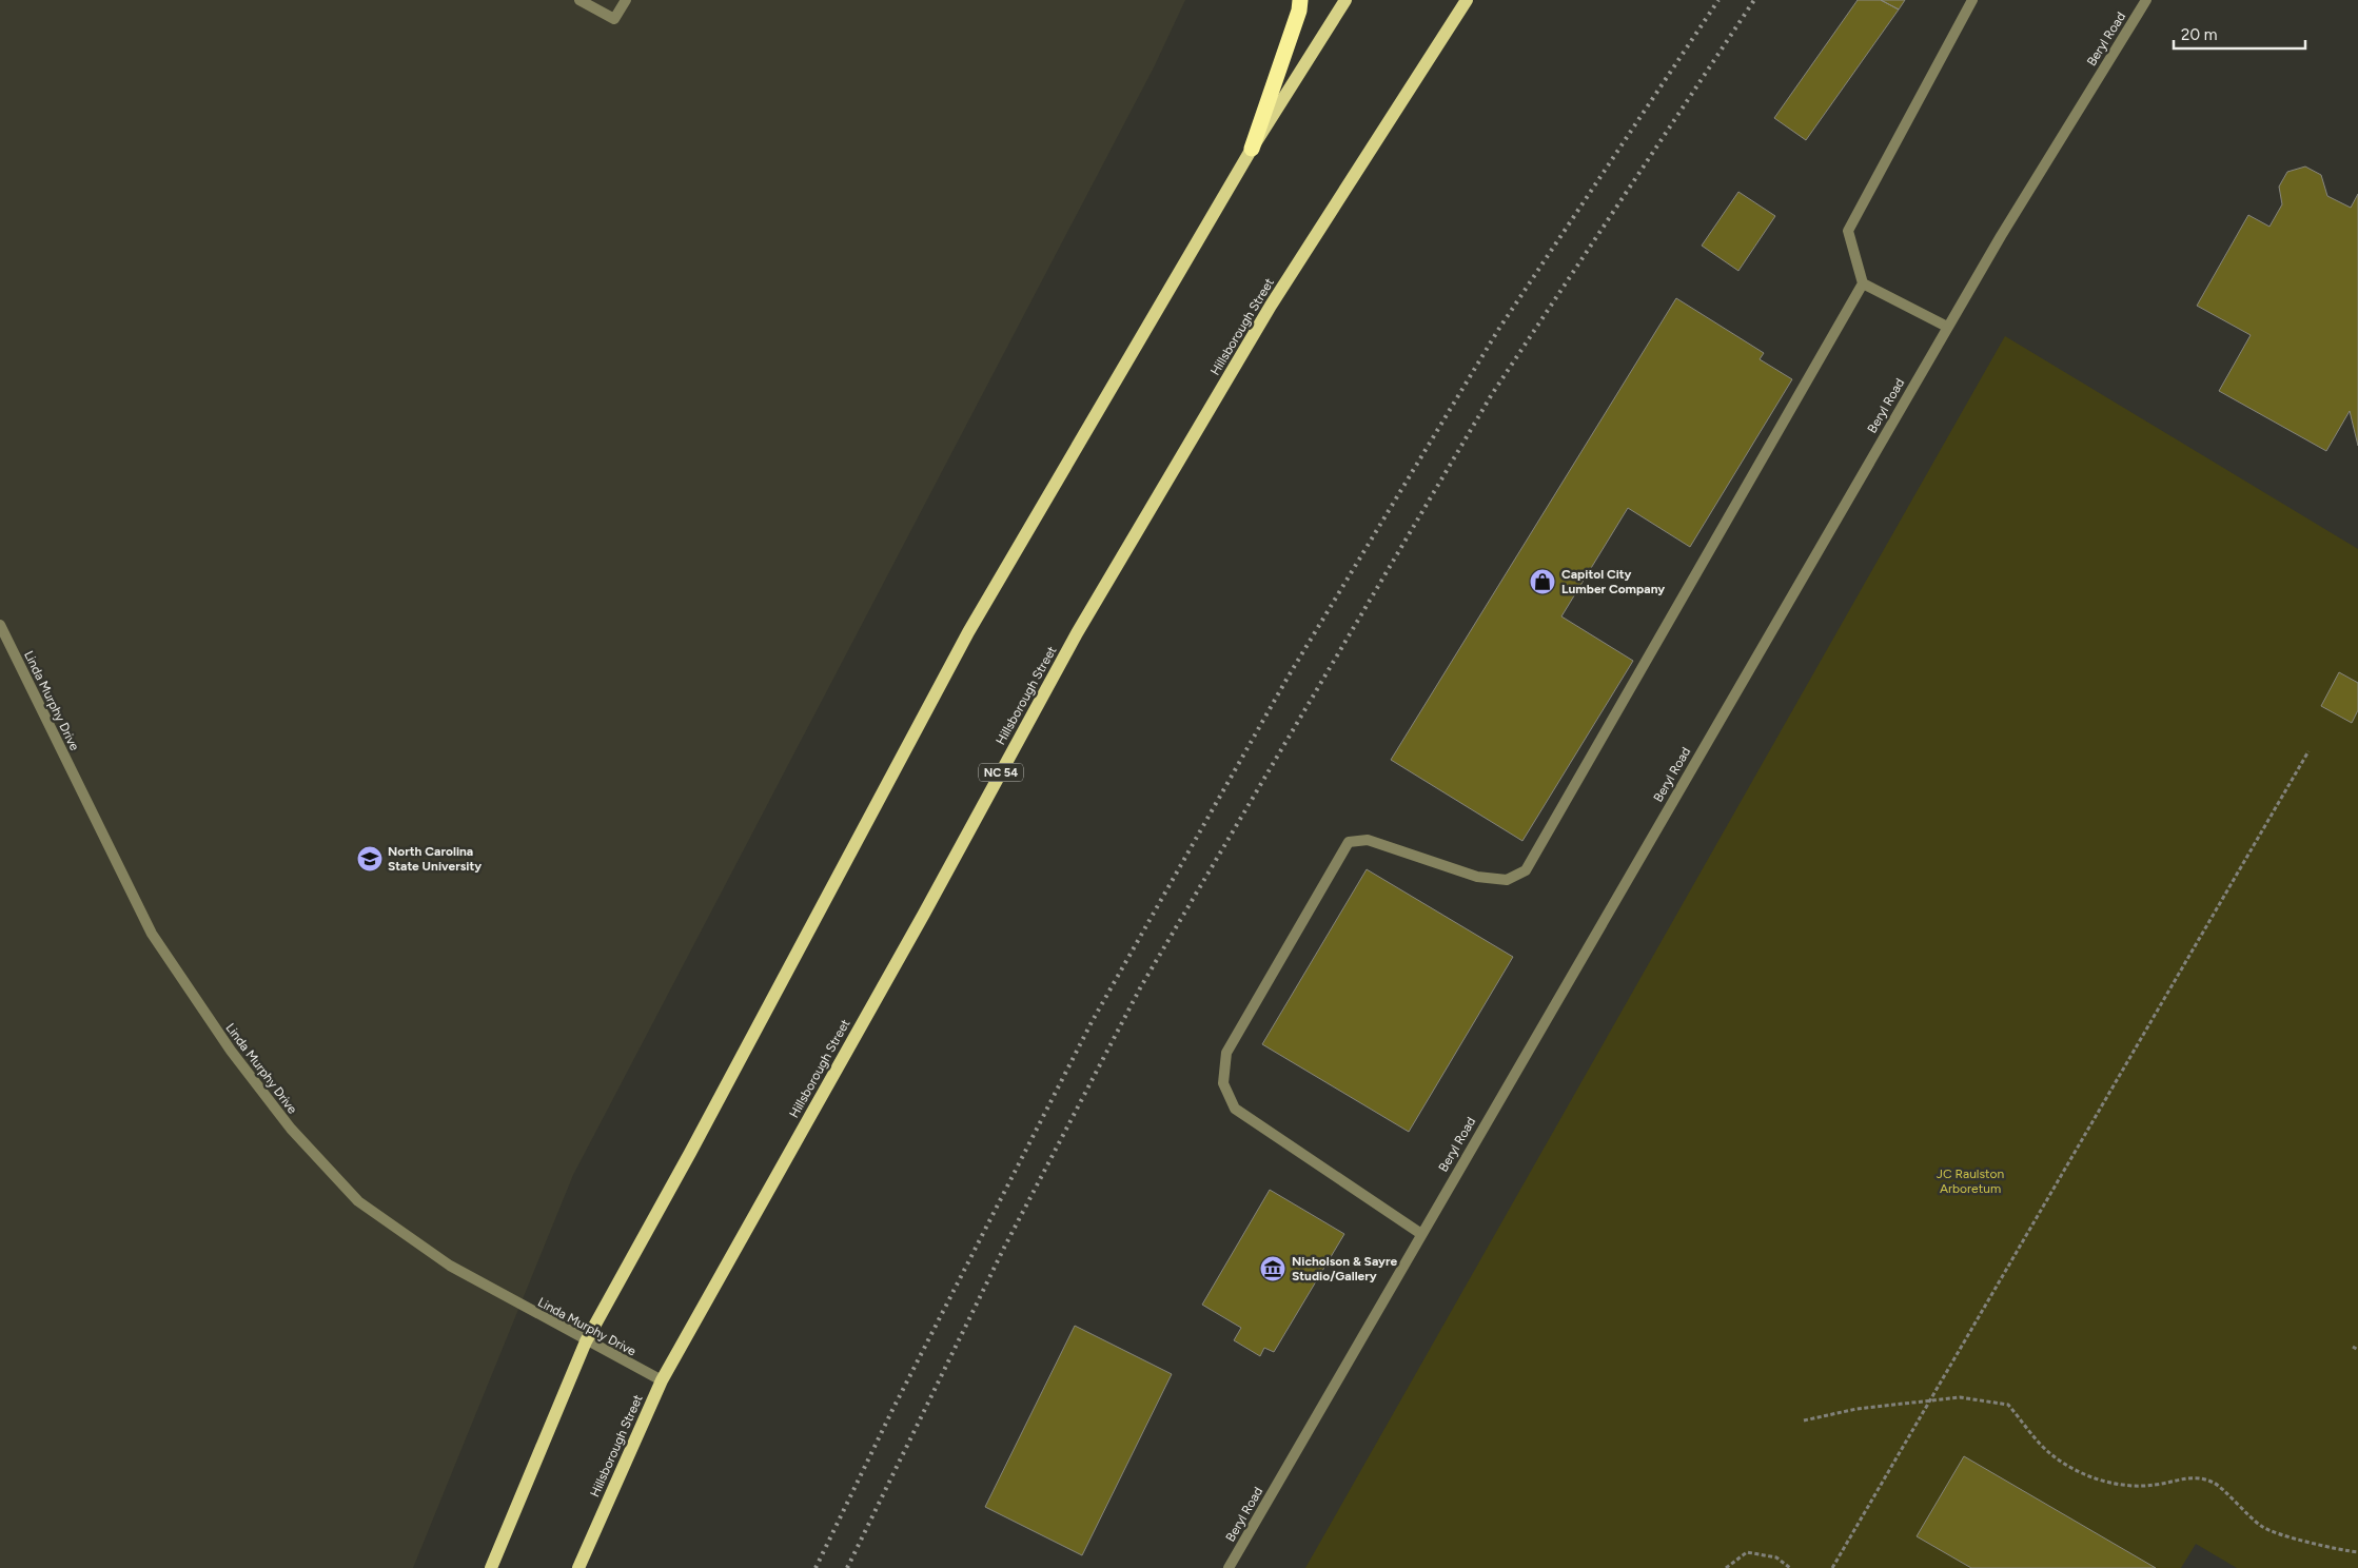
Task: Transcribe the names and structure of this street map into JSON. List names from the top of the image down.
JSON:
{
  "streets": {
    "main road": ["Hillsborough Street", "NC 54"],
    "street": ["Beryl Road", "Linda Murphy Drive"]
  },
  "crossings": [
    ["Hillsborough Street", "Linda Murphy Drive"]
  ],
  "parks": ["JC Raulston Arboretum"],
  "places": {
    "shop": ["Capitol City Lumber Company"],
    "school or university": ["North Carolina State University"],
    "museum": ["Nicholson & Sayre Studio/Gallery"]
  },
  "scale_bar": "20 m"
}
